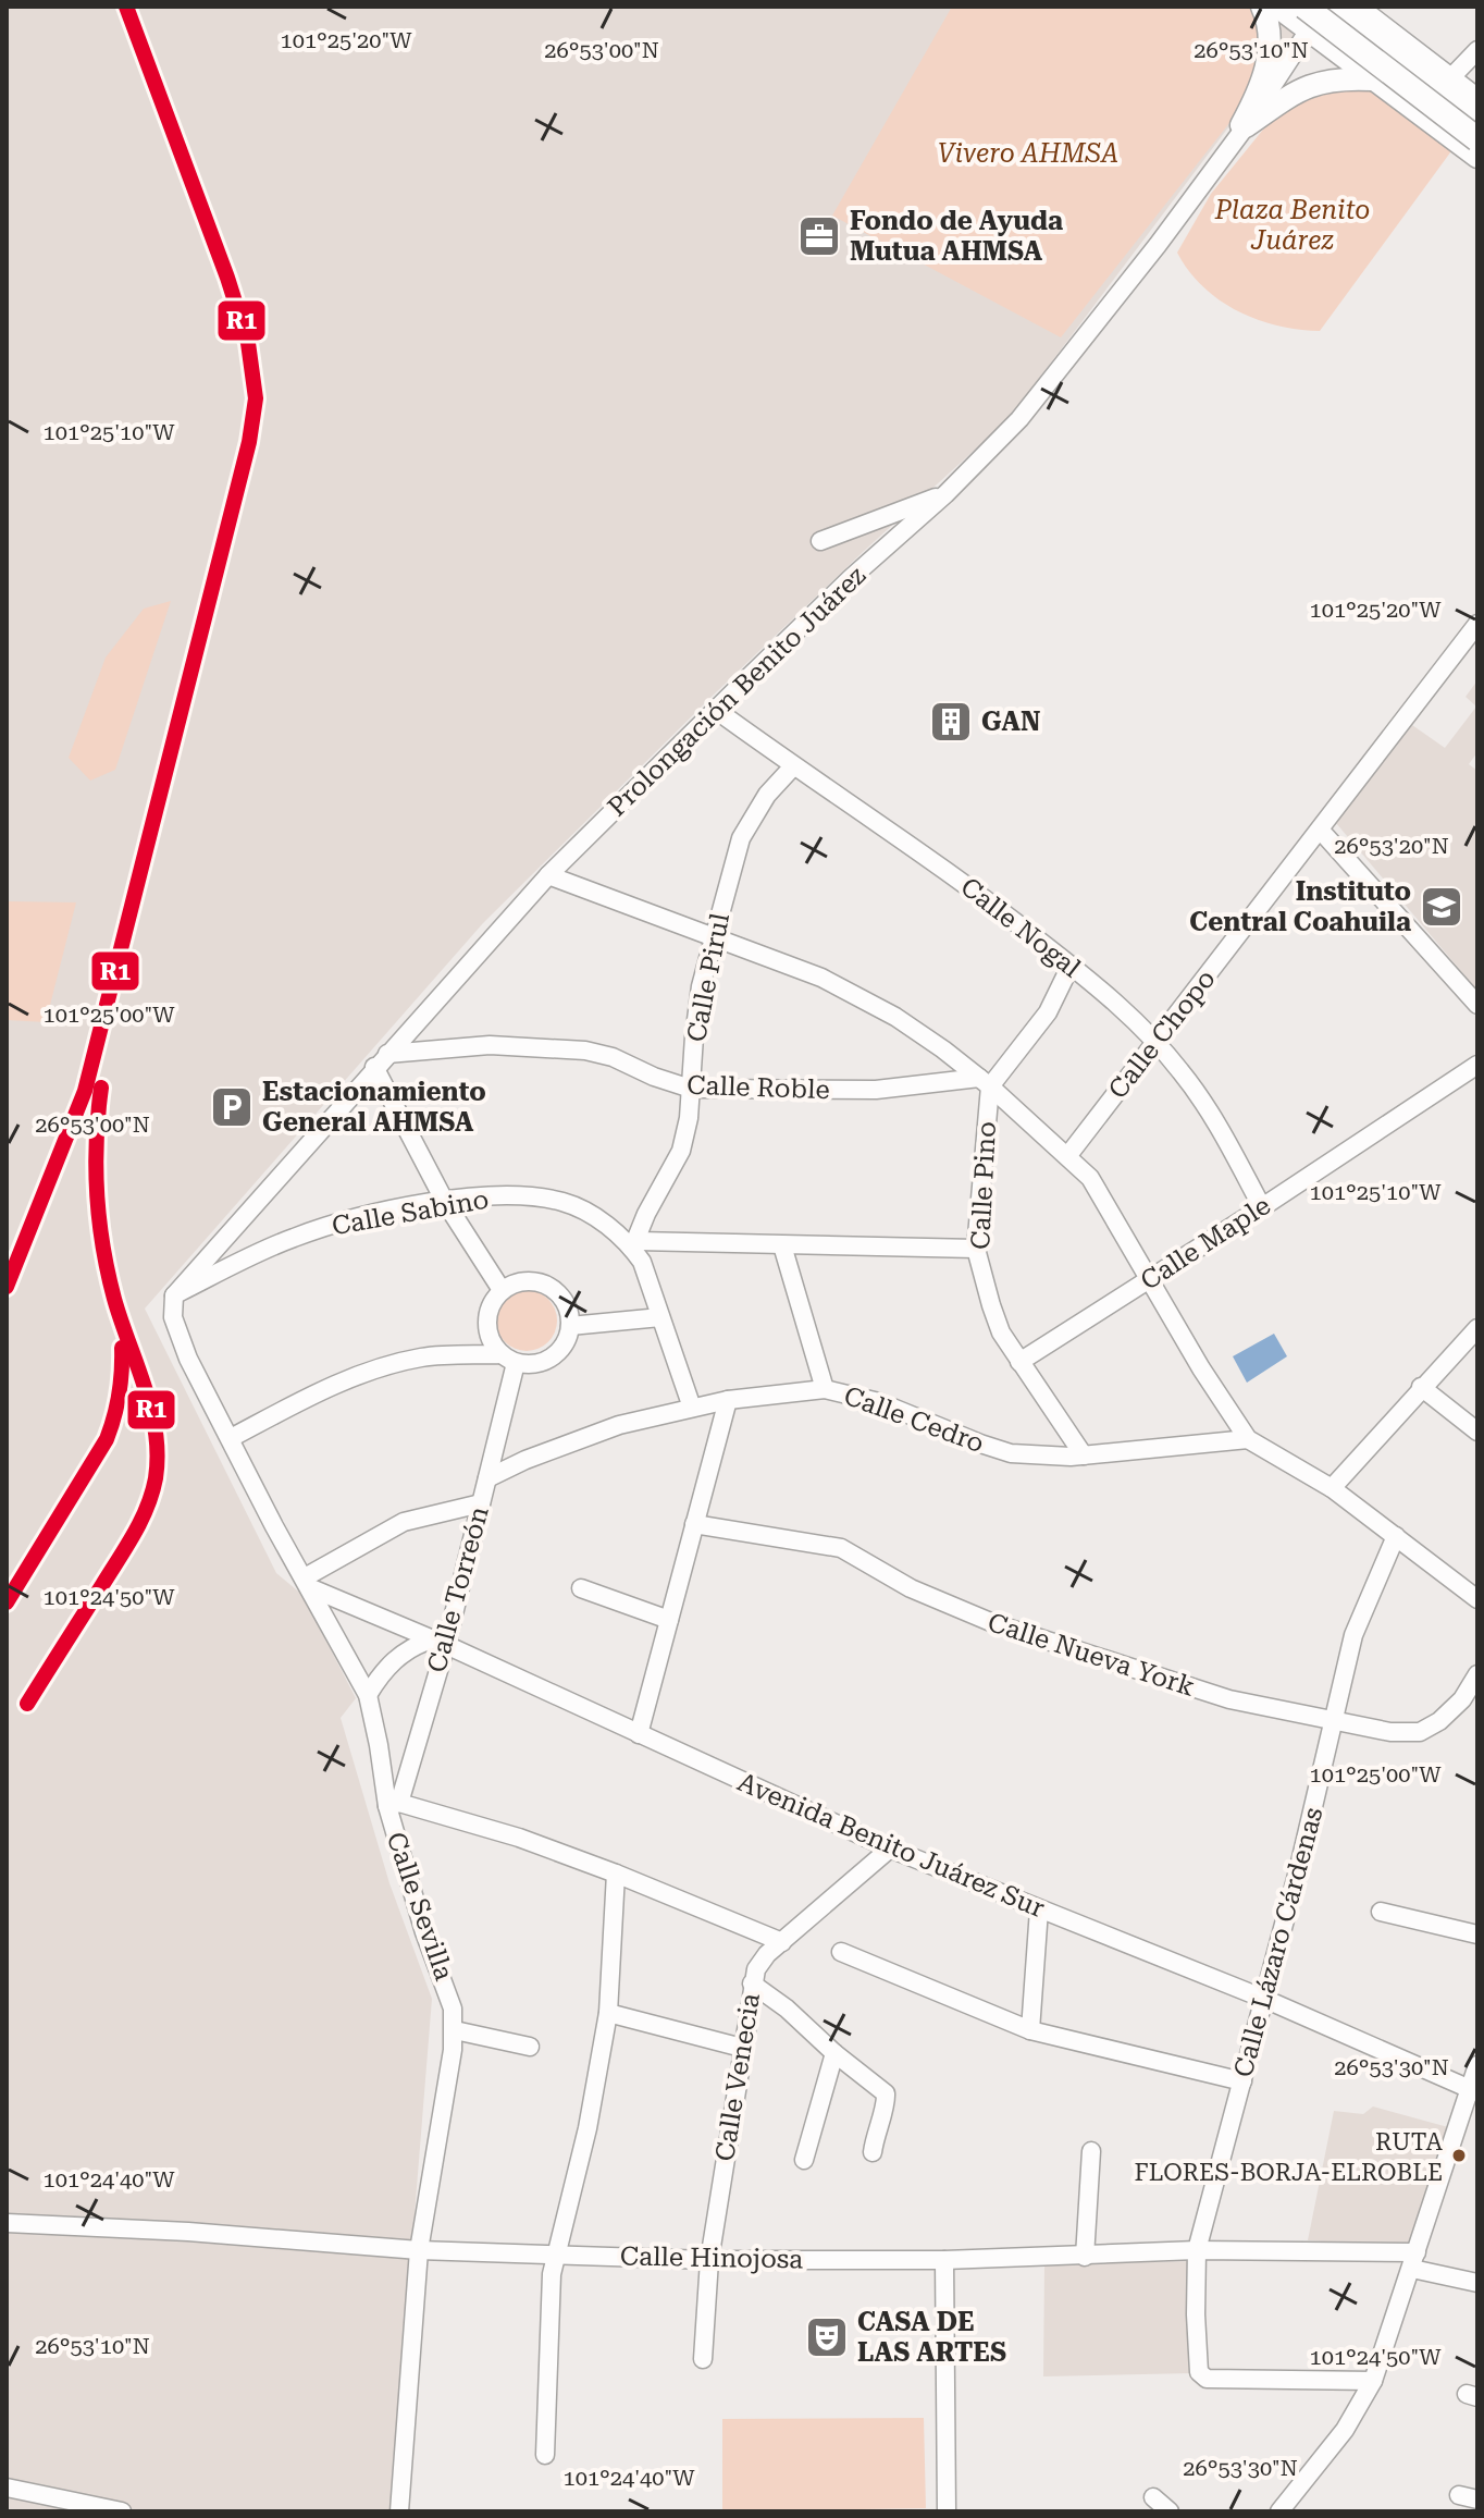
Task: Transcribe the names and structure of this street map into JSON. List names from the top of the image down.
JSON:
{
  "streets": {
    "street": [
      "Prolongación Benito Juárez",
      "Calle Nogal",
      "Calle Pirul",
      "Calle Chopo",
      "Calle Roble",
      "Calle Pino",
      "Calle Sabino",
      "Calle Maple",
      "Calle Cedro",
      "Calle Torreón",
      "Calle Nueva York",
      "Avenida Benito Juárez Sur",
      "Calle Sevilla",
      "Calle Lázaro Cárdenas",
      "Calle Venecia",
      "Calle Hinojosa"
    ]
  },
  "crossings": [
    ["Prolongación Benito Juárez", "Calle Nogal"],
    ["Prolongación Benito Juárez", "Calle Roble"],
    ["Prolongación Benito Juárez", "Calle Sabino"],
    ["Calle Nogal", "Calle Pirul"],
    ["Calle Nogal", "Calle Chopo"],
    ["Calle Nogal", "Calle Pino"],
    ["Calle Nogal", "Calle Maple"],
    ["Calle Pirul", "Calle Roble"],
    ["Calle Pirul", "Calle Sabino"],
    ["Calle Roble", "Calle Pino"],
    ["Calle Pino", "Calle Maple"],
    ["Calle Pino", "Calle Cedro"],
    ["Calle Sabino", "Calle Cedro"],
    ["Calle Cedro", "Calle Torreón"],
    ["Calle Torreón", "Avenida Benito Juárez Sur"],
    ["Calle Torreón", "Calle Sevilla"],
    ["Calle Nueva York", "Calle Lázaro Cárdenas"],
    ["Avenida Benito Juárez Sur", "Calle Sevilla"],
    ["Avenida Benito Juárez Sur", "Calle Lázaro Cárdenas"],
    ["Avenida Benito Juárez Sur", "Calle Venecia"],
    ["Calle Sevilla", "Calle Hinojosa"],
    ["Calle Lázaro Cárdenas", "Calle Hinojosa"],
    ["Calle Venecia", "Calle Hinojosa"]
  ],
  "parks": ["Vivero AHMSA", "Plaza Benito Juárez"],
  "places": {
    "office": ["Fondo de Ayuda Mutua AHMSA"],
    "building": ["GAN"],
    "school or university": ["Instituto Central Coahuila"],
    "parking": ["Estacionamiento General AHMSA"],
    "other": ["RUTA FLORES-BORJA-ELROBLE"],
    "theatre": ["CASA DE LAS ARTES"]
  },
  "lines": ["transit line R1"],
  "coordinates": [
    "101°25'20\"W",
    "26°53'00\"N",
    "26°53'10\"N",
    "101°25'10\"W",
    "26°53'20\"N",
    "101°25'00\"W",
    "101°24'50\"W",
    "26°53'30\"N",
    "101°24'40\"W"
  ]
}
